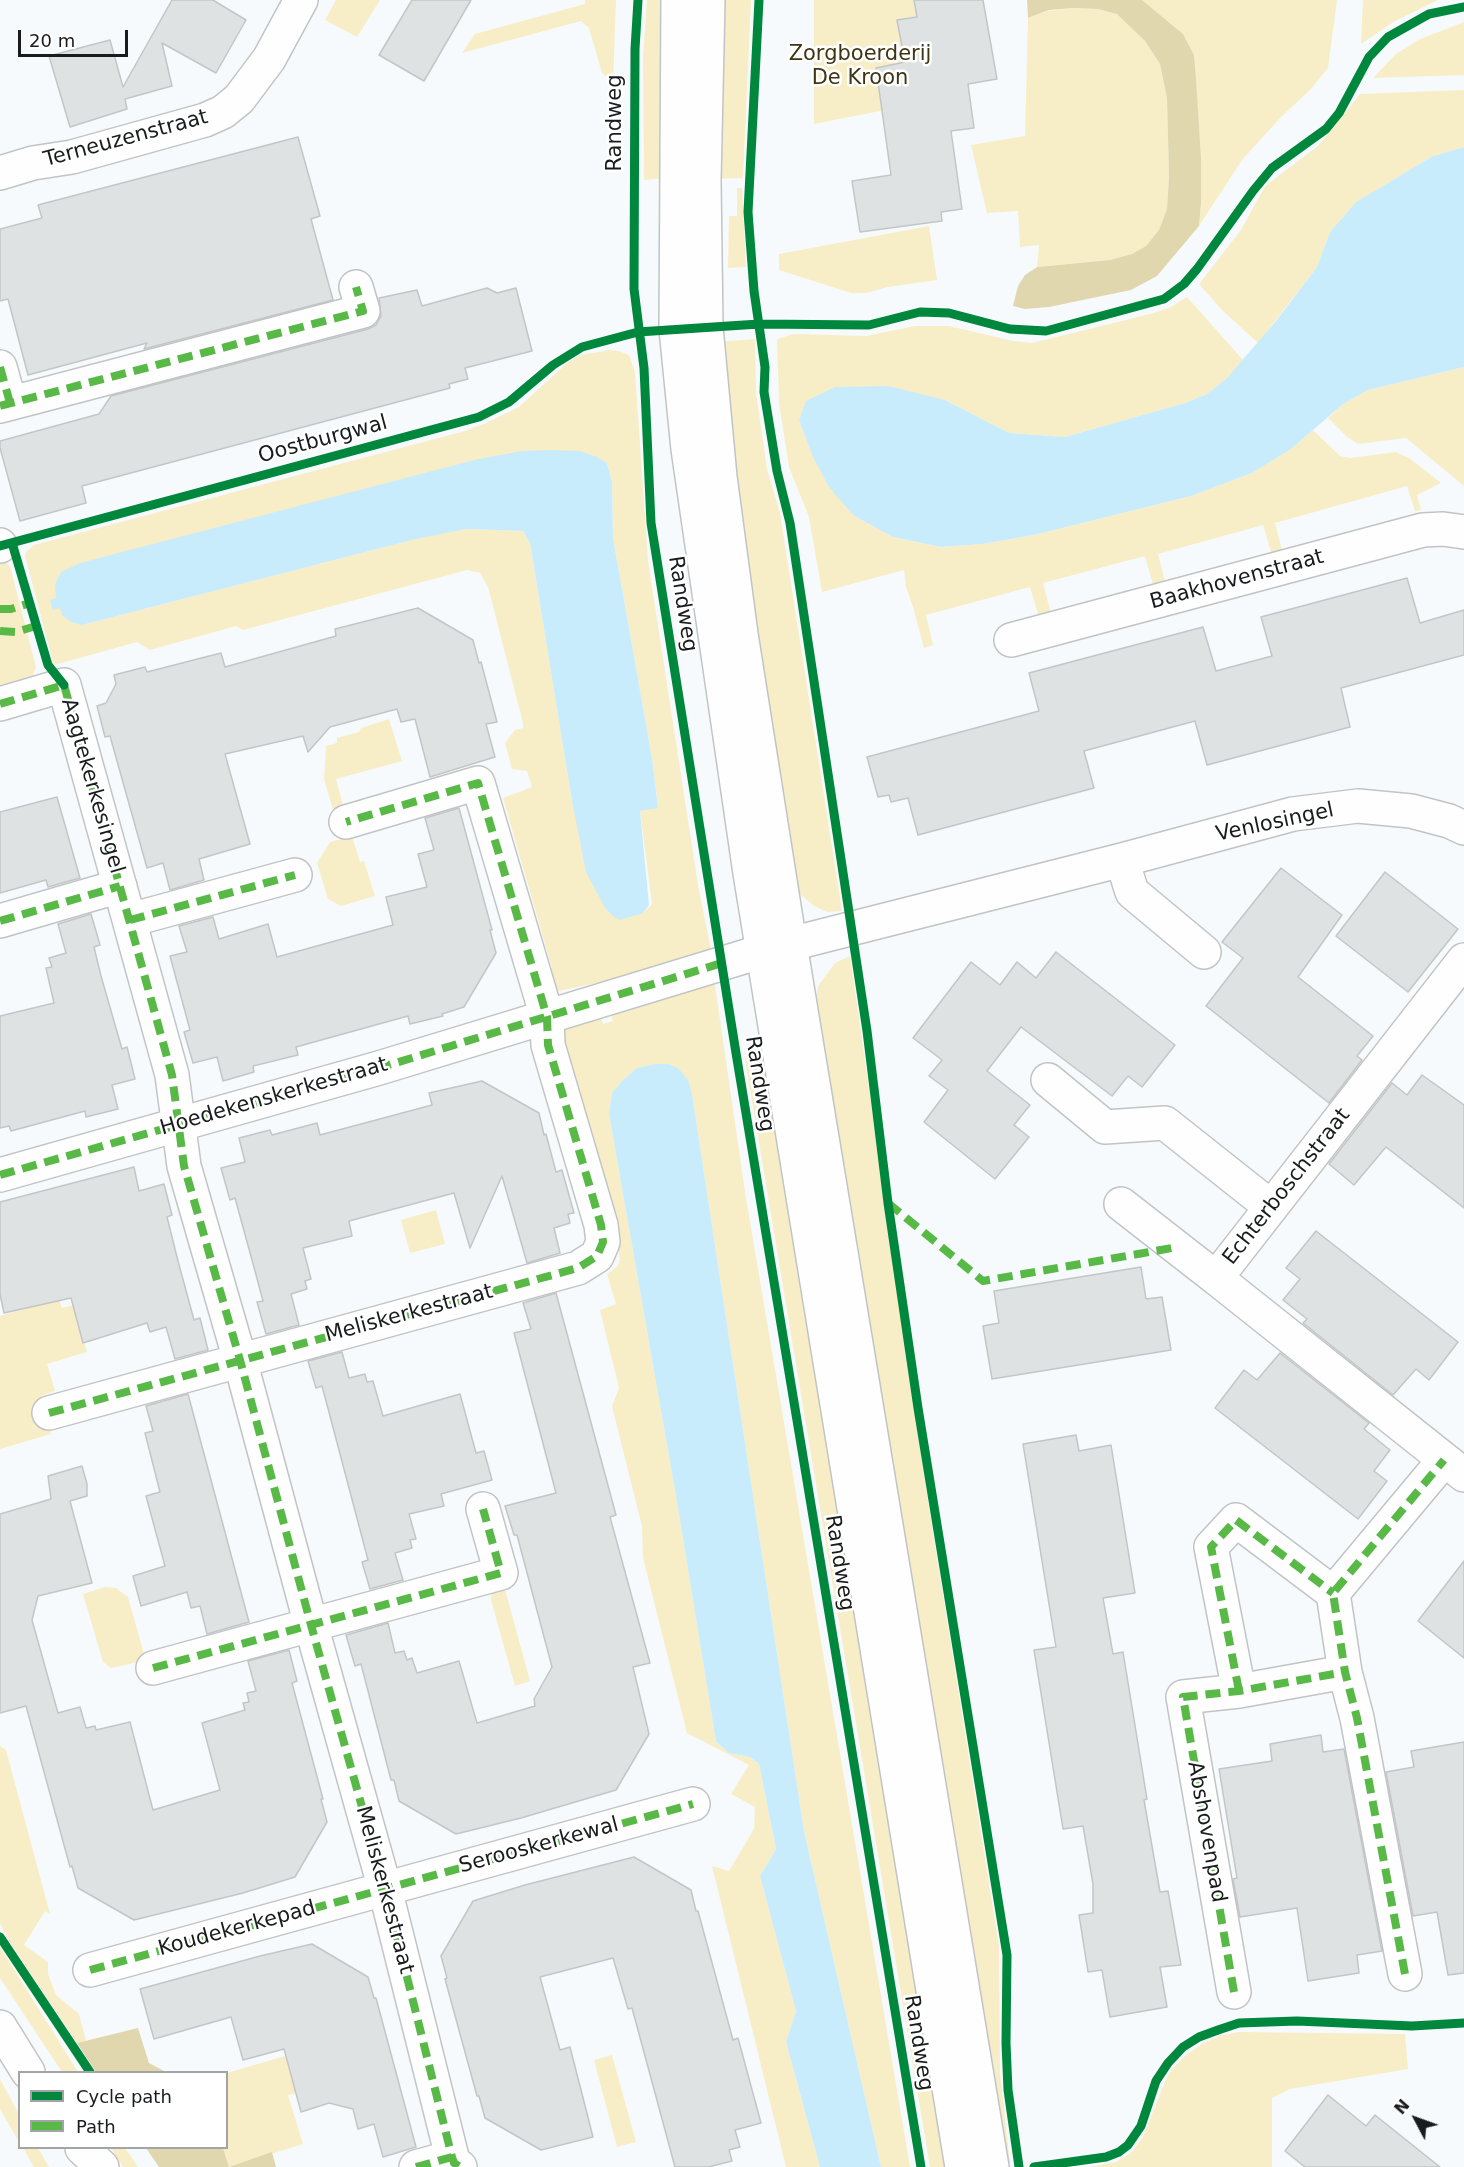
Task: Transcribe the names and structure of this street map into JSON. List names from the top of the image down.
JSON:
{
  "streets": {
    "street": [
      "Randweg",
      "Terneuzenstraat",
      "Baakhovenstraat",
      "Aagtekerkesingel",
      "Venlosingel",
      "Hoedekenskerkestraat",
      "Echterboschstraat",
      "Meliskerkestraat",
      "Abshovenpad",
      "Serooskerkewal",
      "Koudekerkepad"
    ],
    "cycle path": ["Oostburgwal"]
  },
  "crossings": [
    ["Randweg", "Venlosingel"],
    ["Randweg", "Hoedekenskerkestraat"],
    ["Aagtekerkesingel", "Hoedekenskerkestraat"],
    ["Aagtekerkesingel", "Meliskerkestraat"],
    ["Venlosingel", "Hoedekenskerkestraat"],
    ["Hoedekenskerkestraat", "Meliskerkestraat"],
    ["Meliskerkestraat", "Serooskerkewal"],
    ["Meliskerkestraat", "Koudekerkepad"],
    ["Serooskerkewal", "Koudekerkepad"]
  ],
  "parks": ["Zorgboerderij De Kroon"],
  "legend": ["Cycle path", "Path"],
  "scale_bar": "20 m",
  "north": "top left"
}
